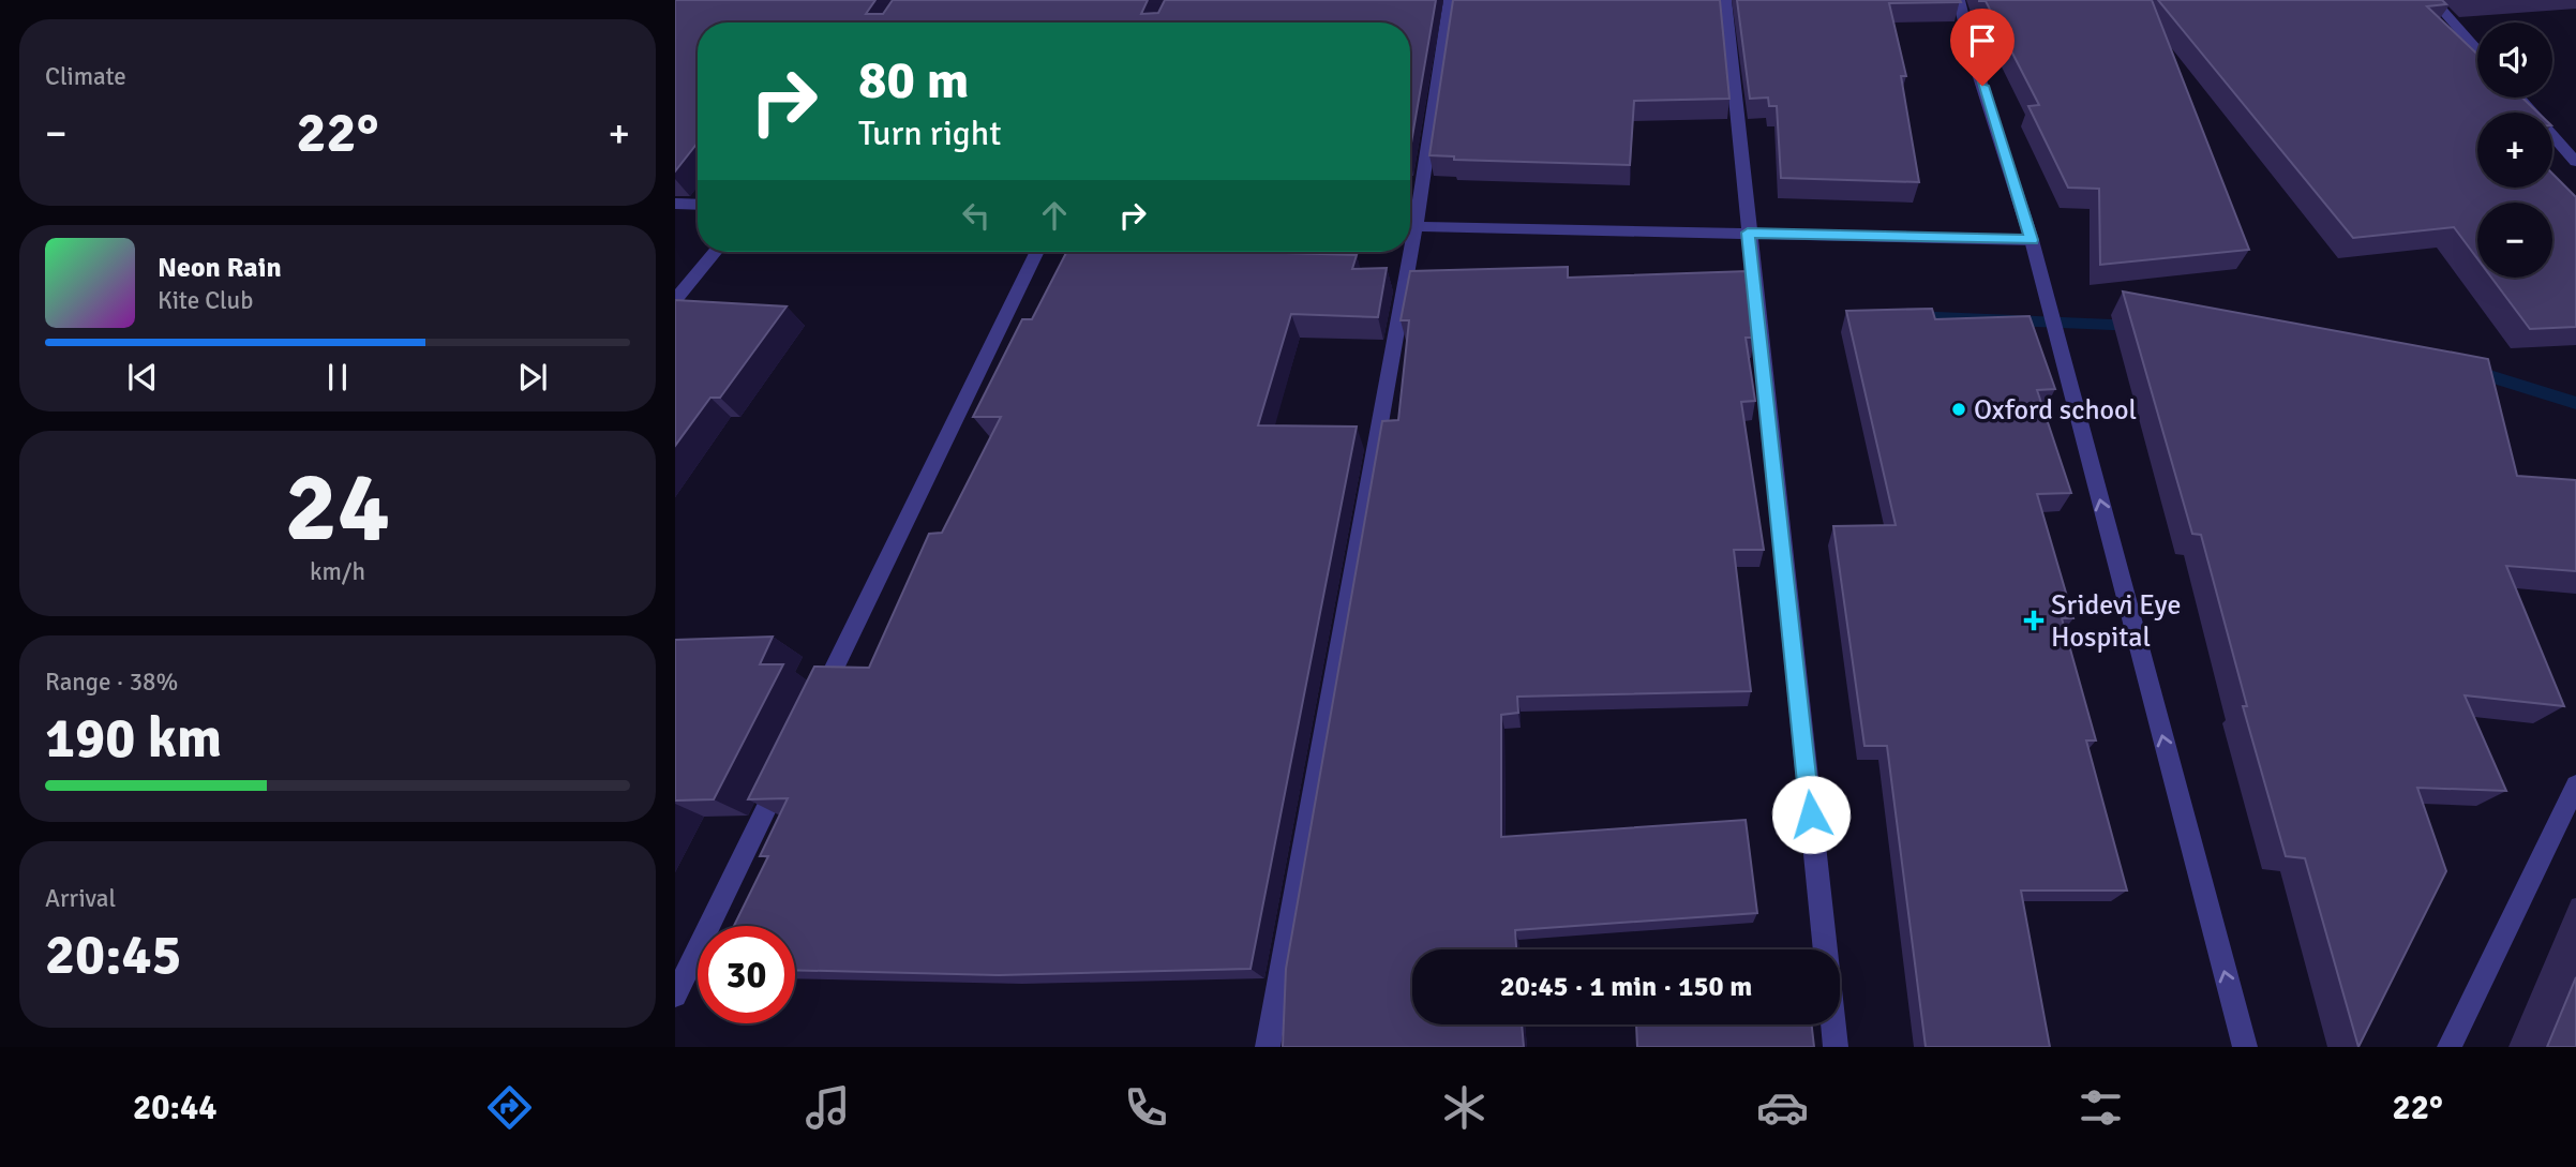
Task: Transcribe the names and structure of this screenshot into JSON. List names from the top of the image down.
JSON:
{
  "places": {
    "other": ["Oxford school"],
    "health": ["Sridevi Eye Hospital"]
  },
  "page": {
    "tile": [
      "Climate",
      ["24", "km/h"],
      ["Range · 38%", "190 km"],
      ["Arrival", "20:45"]
    ],
    "map_buttons": ["+", "−"],
    "turn": ["80 m", "Turn right"],
    "heat": ["−", "22°", "+"],
    "song": ["Neon Rain", "Kite Club"],
    "limit": "30",
    "trip": "20:45 · 1 min · 150 m",
    "tabs": ["20:44", "22°"]
  }
}
